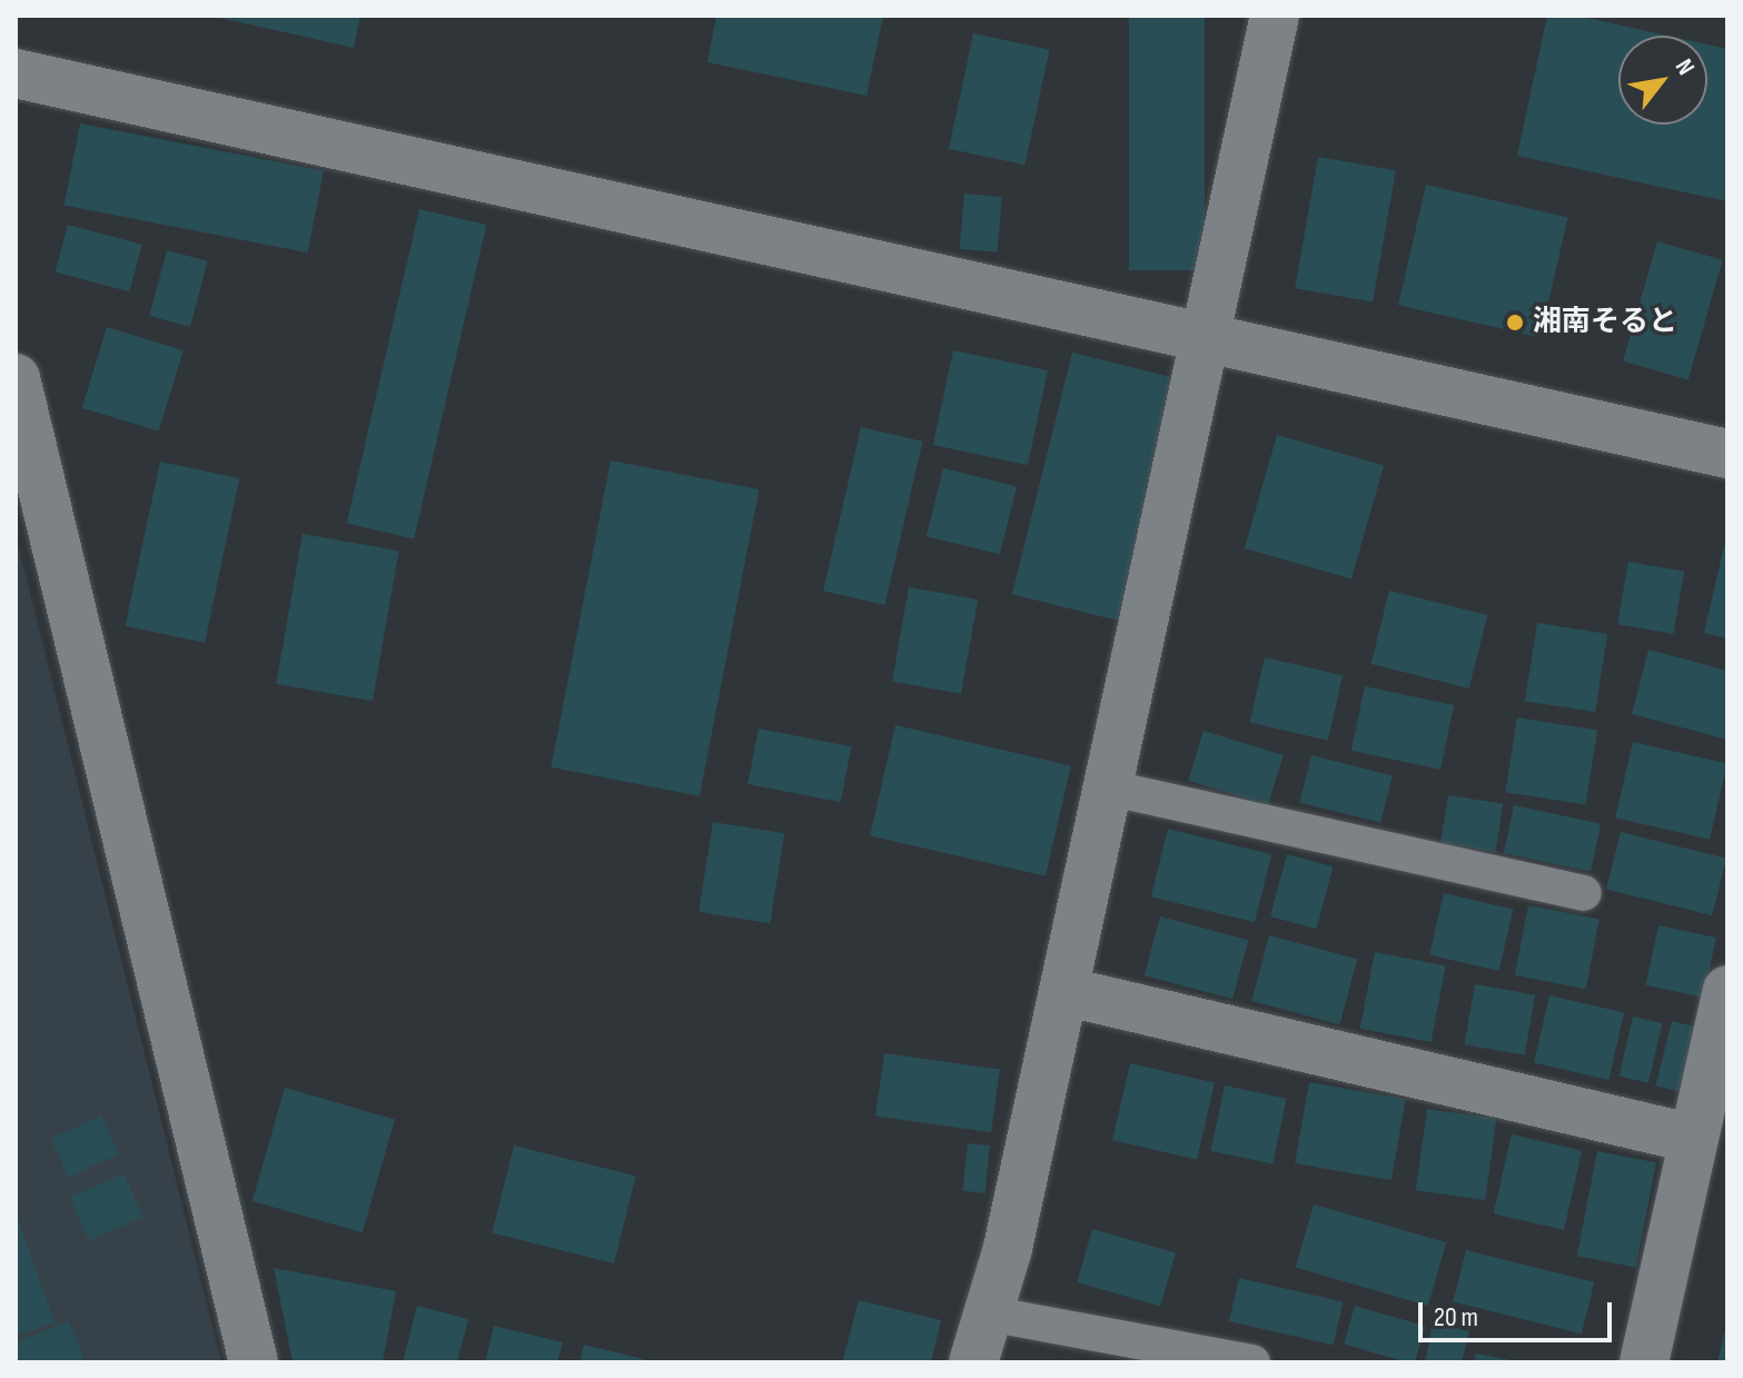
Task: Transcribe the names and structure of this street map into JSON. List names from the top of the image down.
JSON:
{
  "places": ["湘南そると"],
  "scale_bar": "20 m",
  "north": "top right"
}
